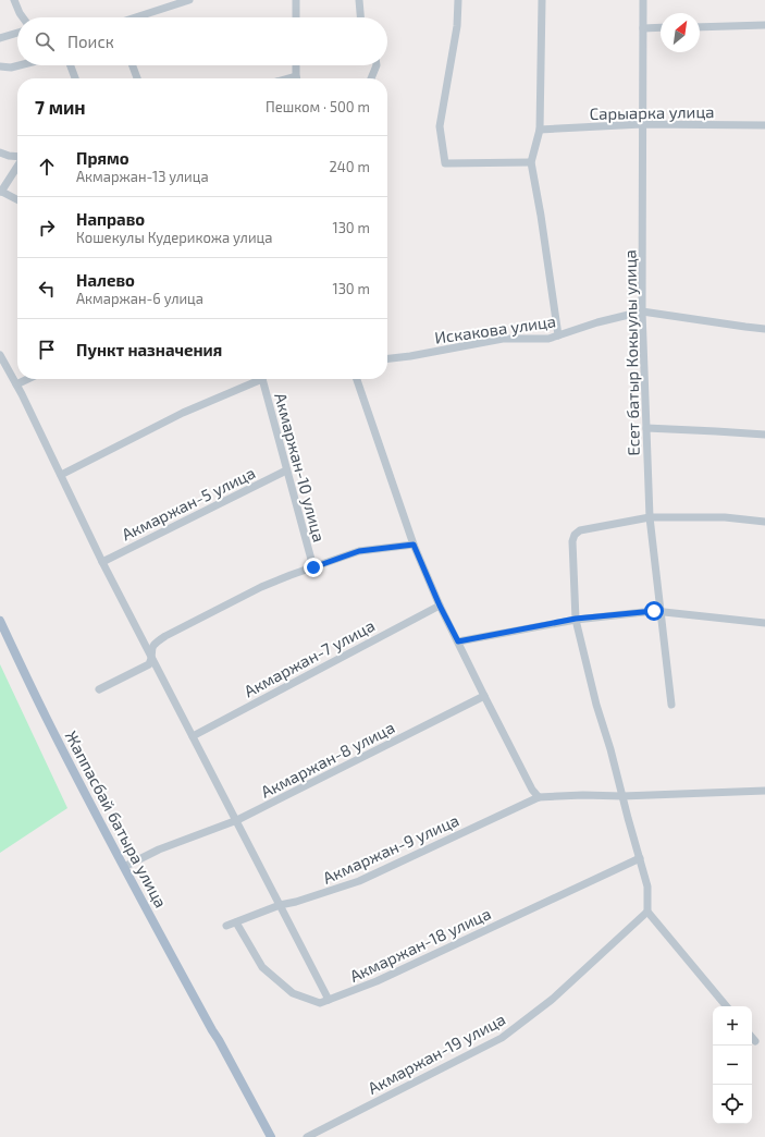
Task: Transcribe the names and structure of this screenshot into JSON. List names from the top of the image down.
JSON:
{
  "streets": {
    "main road": ["Жаппасбай батыра улица"],
    "street": [
      "Сарыарка улица",
      "Искакова улица",
      "Есет батыр Кокыулы улица",
      "Акмаржан-10 улица",
      "Акмаржан-5 улица",
      "Акмаржан-7 улица",
      "Акмаржан-8 улица",
      "Акмаржан-9 улица",
      "Акмаржан-18 улица",
      "Акмаржан-19 улица"
    ]
  },
  "crossings": [
    ["Сарыарка улица", "Есет батыр Кокыулы улица"],
    ["Искакова улица", "Есет батыр Кокыулы улица"],
    ["Акмаржан-10 улица", "Акмаржан-5 улица"],
    ["Акмаржан-8 улица", "Жаппасбай батыра улица"],
    ["Акмаржан-9 улица", "Акмаржан-18 улица"]
  ],
  "north": "top right",
  "page": {
    "search": "Поиск",
    "heading": ["7 мин", "Пешком · 500 m"],
    "list": [
      ["Прямо", "Акмаржан-13 улица", "240 m"],
      ["Направо", "Кошекулы Кудерикожа улица", "130 m"],
      ["Налево", "Акмаржан-6 улица", "130 m"],
      "Пункт назначения"
    ],
    "map_buttons": ["+", "−"]
  }
}
